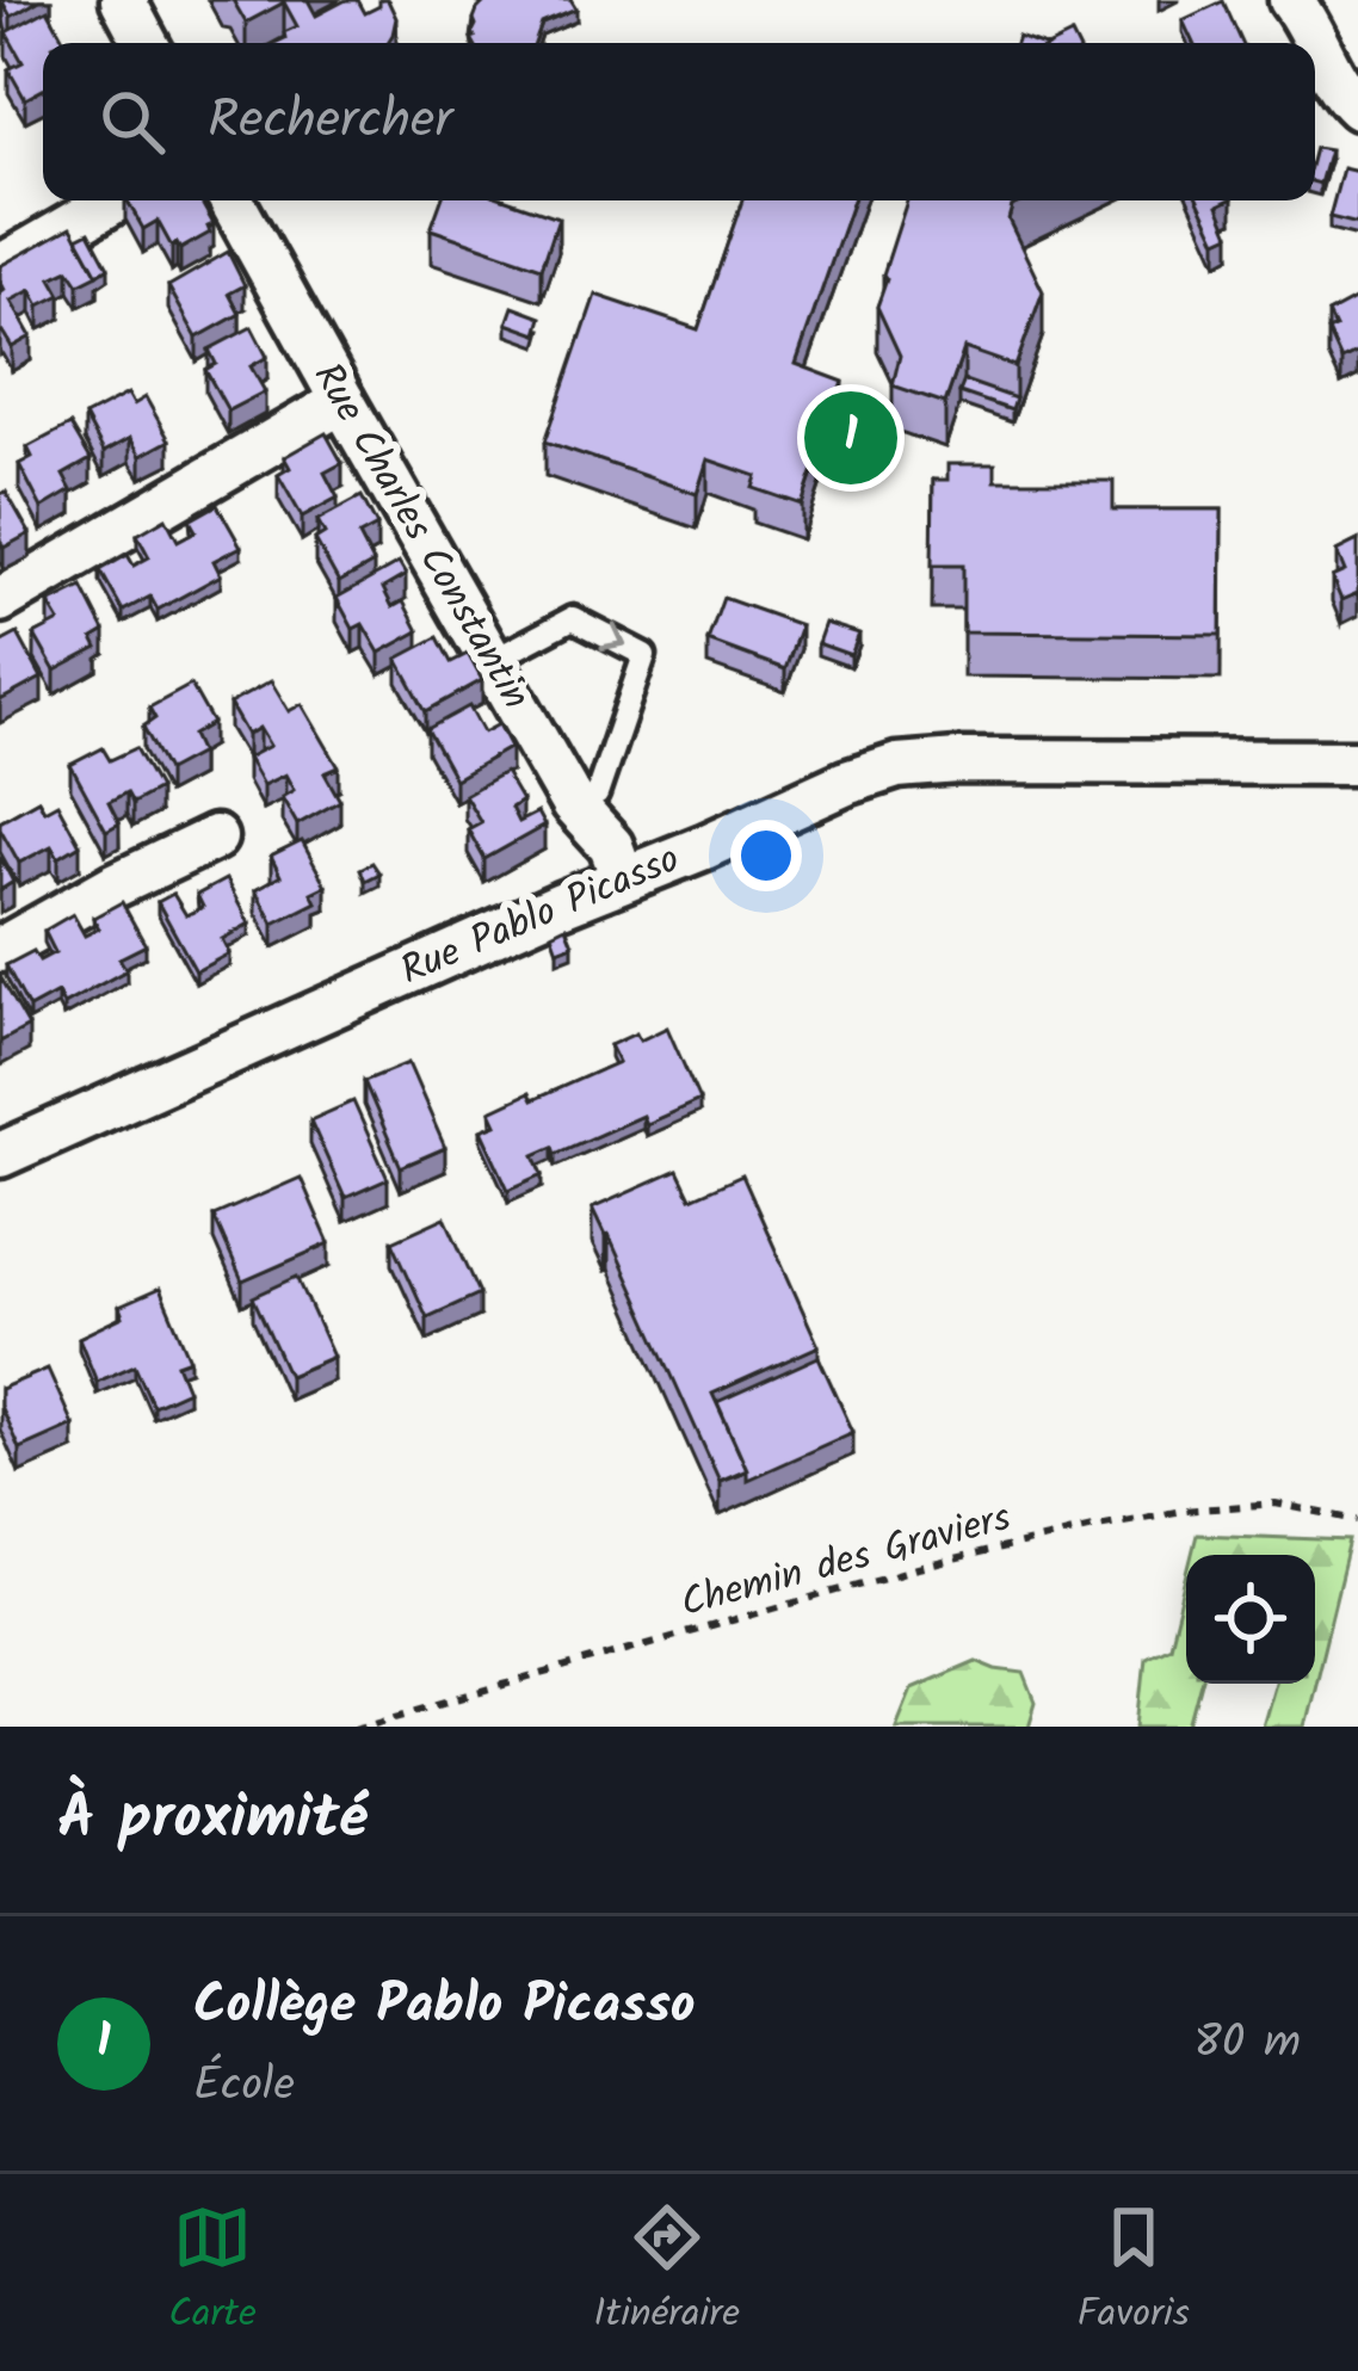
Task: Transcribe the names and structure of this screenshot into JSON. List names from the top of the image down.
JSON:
{
  "streets": {
    "street": ["Rue Charles Constantin", "Rue Pablo Picasso"],
    "path": ["Chemin des Graviers"]
  },
  "crossings": [
    ["Rue Charles Constantin", "Rue Pablo Picasso"]
  ],
  "page": {
    "search": "Rechercher",
    "pins": "1",
    "heading": "À proximité",
    "list": [
      {
        "mark": "1",
        "name": "Collège Pablo Picasso",
        "note": "École",
        "value": "80 m"
      }
    ],
    "nav": ["Carte", "Itinéraire", "Favoris"]
  }
}
